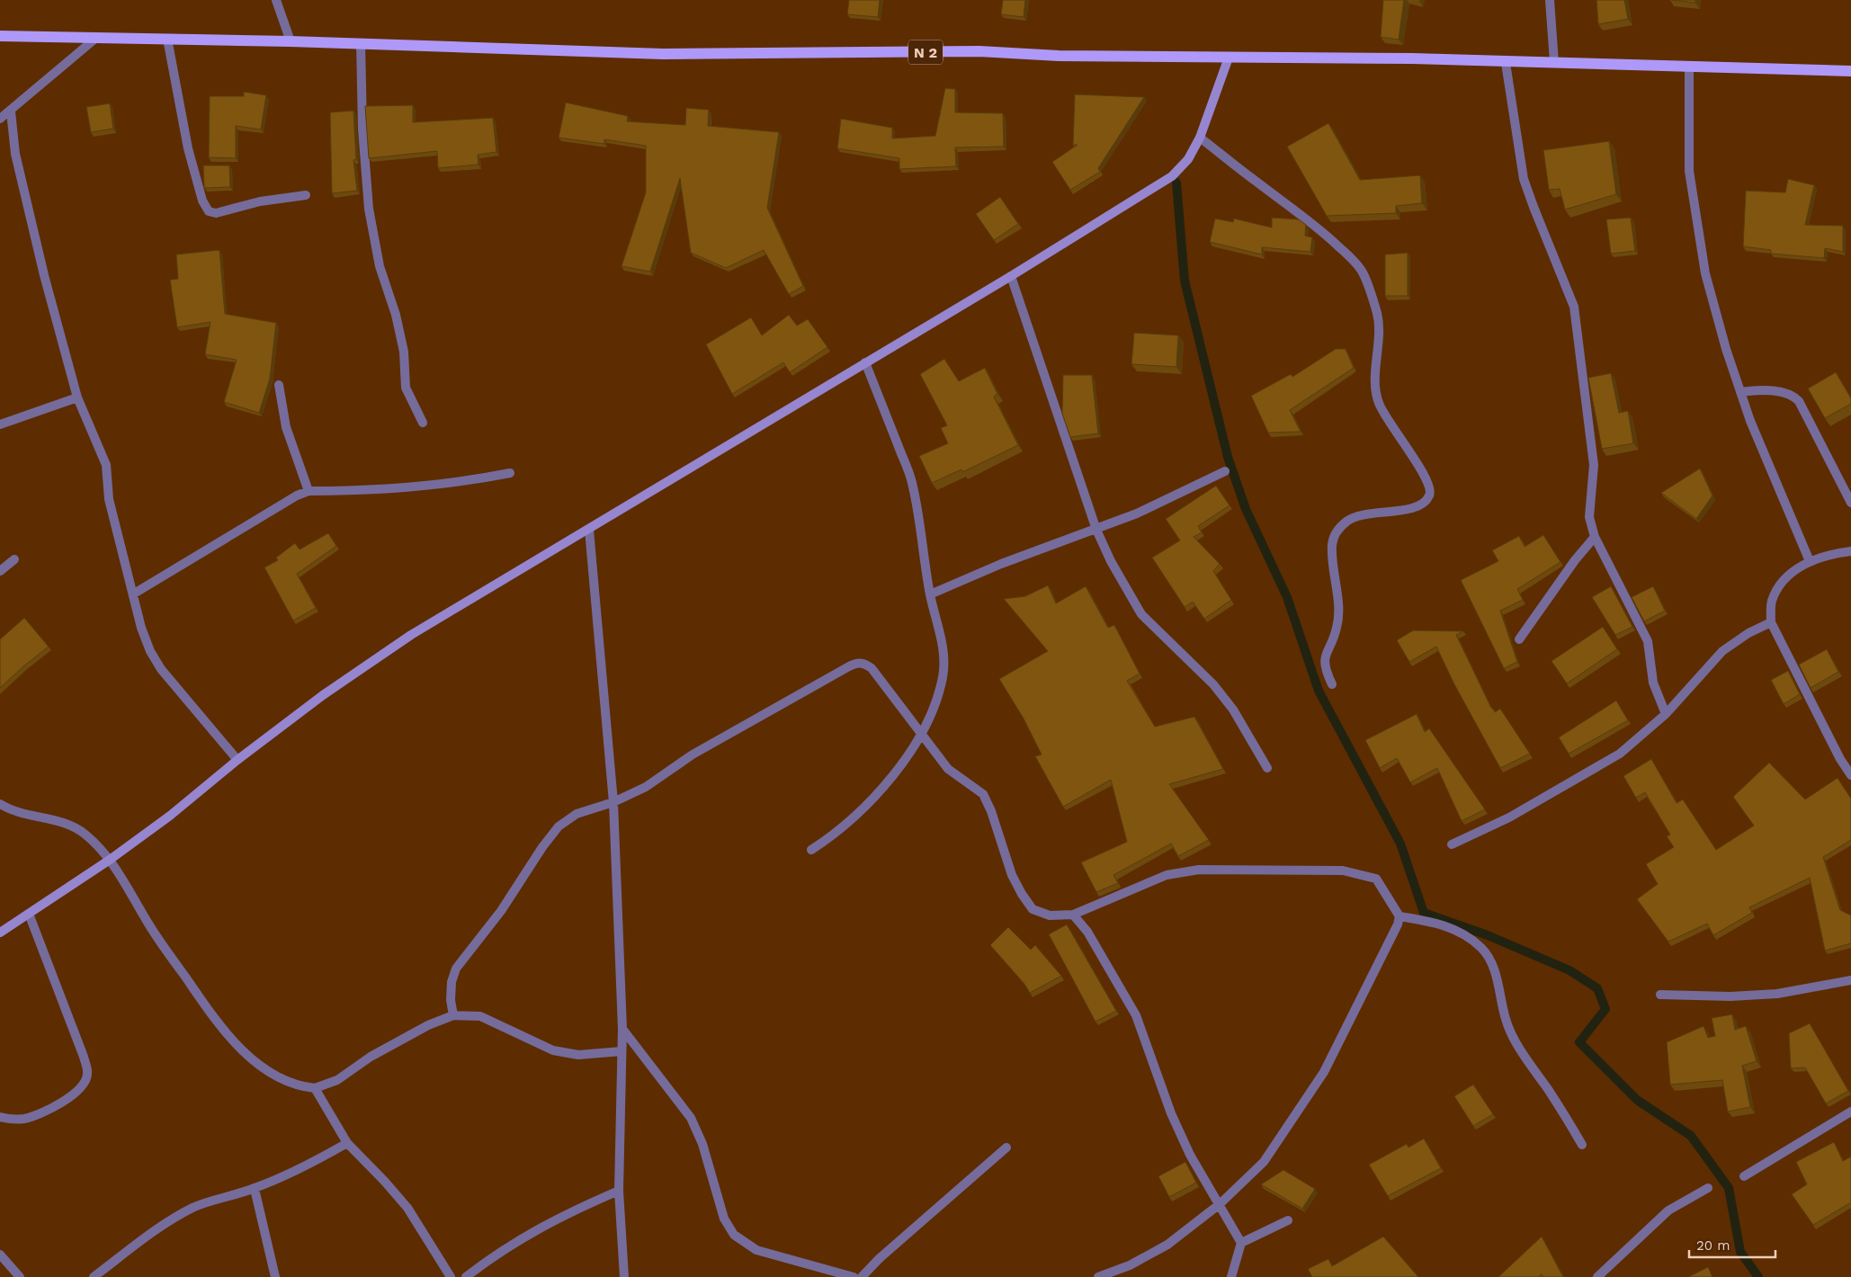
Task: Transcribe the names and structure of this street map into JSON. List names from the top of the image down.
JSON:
{
  "streets": {
    "main road": ["N 2"]
  },
  "scale_bar": "20 m"
}
